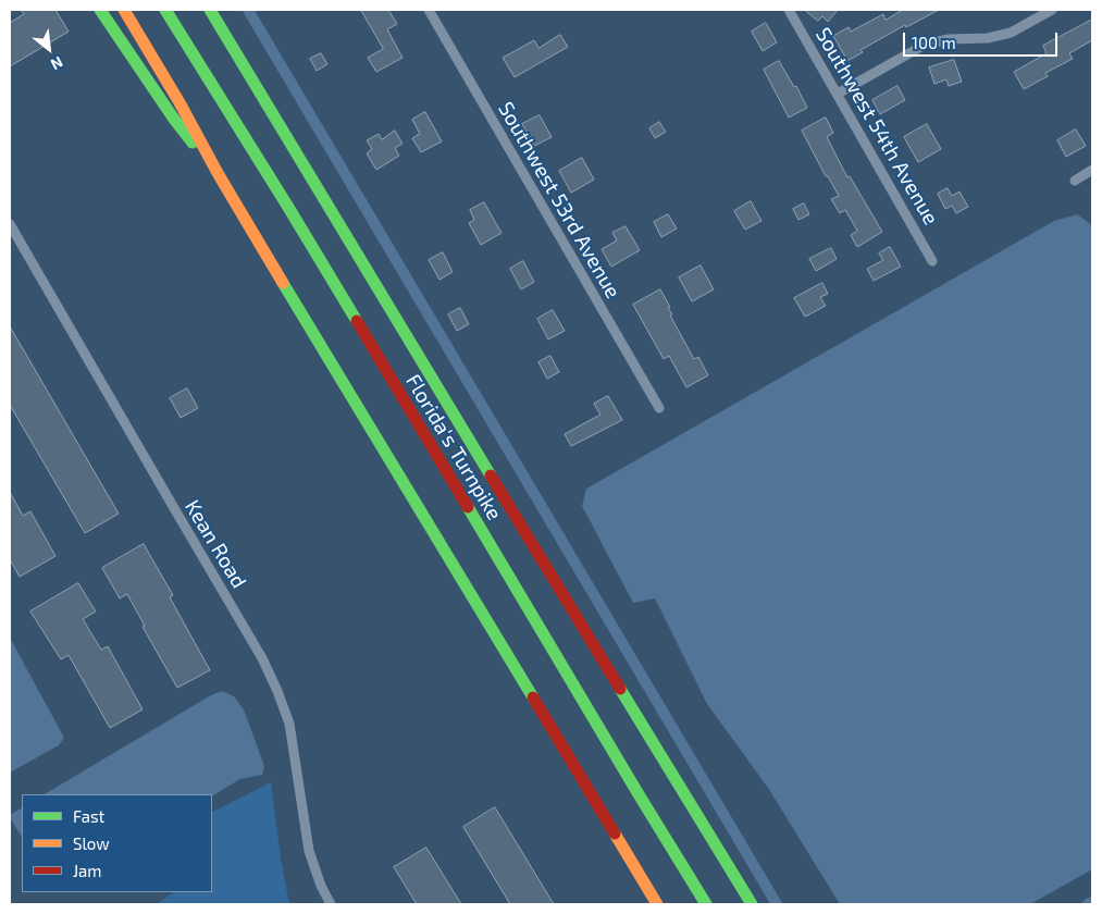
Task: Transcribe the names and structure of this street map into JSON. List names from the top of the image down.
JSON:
{
  "streets": {
    "highway": ["Florida's Turnpike"],
    "street": ["Southwest 54th Avenue", "Southwest 53rd Avenue", "Kean Road"]
  },
  "legend": ["Fast", "Slow", "Jam"],
  "scale_bar": "100 m",
  "north": "bottom right"
}
